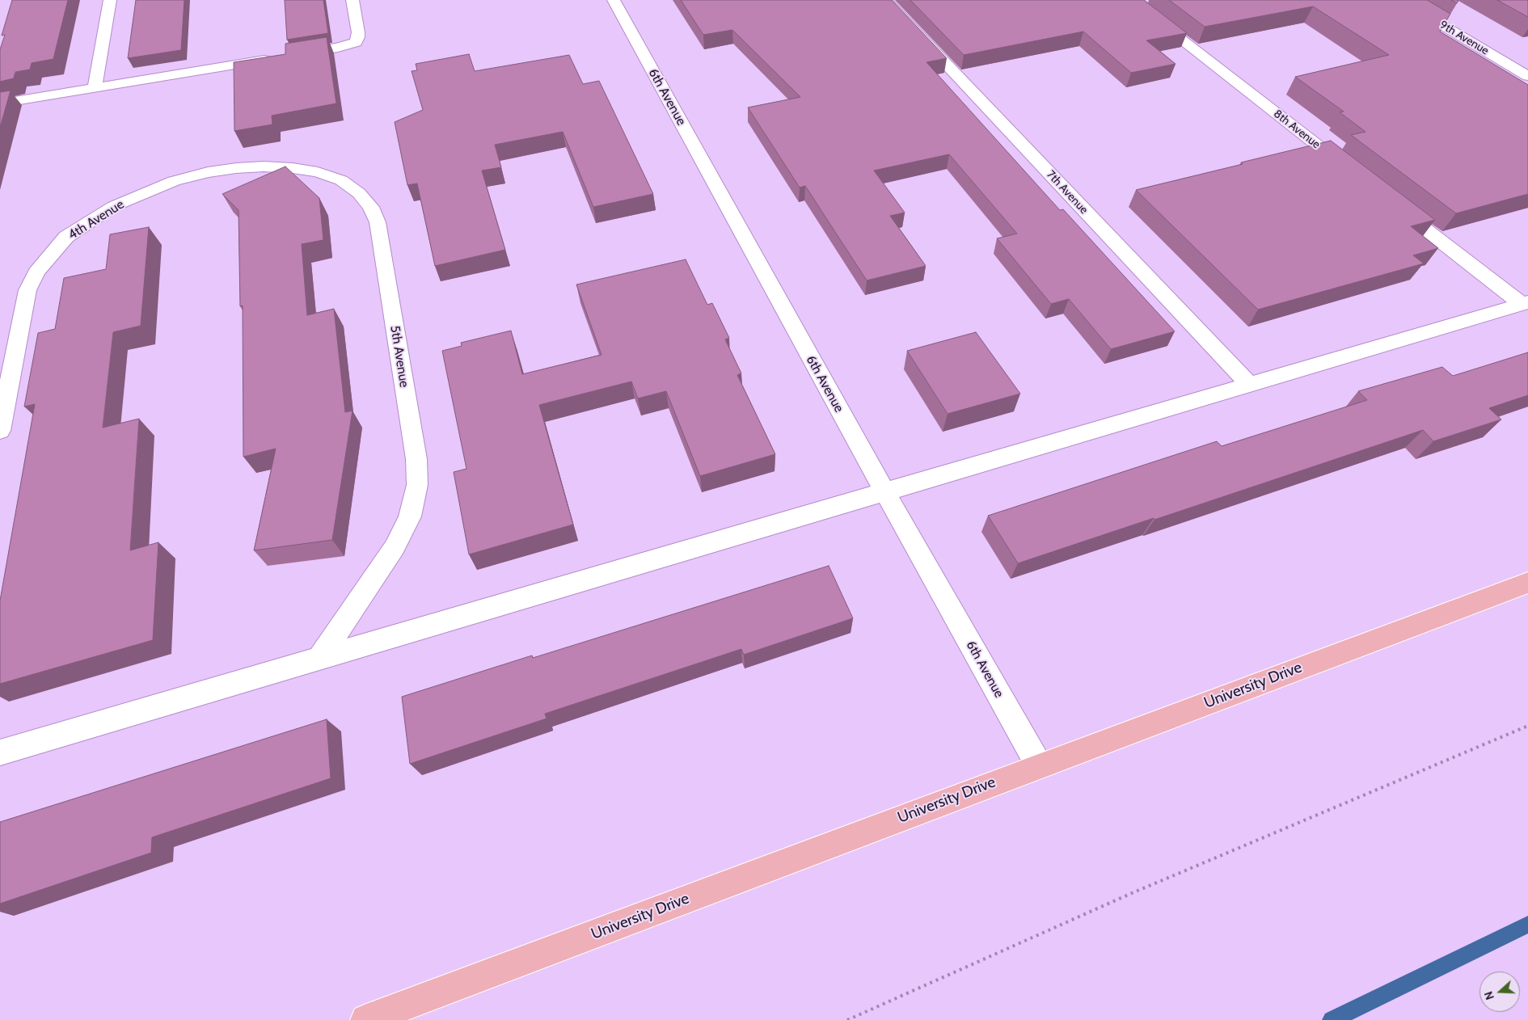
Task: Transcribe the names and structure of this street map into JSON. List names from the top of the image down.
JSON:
{
  "streets": {
    "main road": ["University Drive"],
    "street": [
      "9th Avenue",
      "6th Avenue",
      "8th Avenue",
      "7th Avenue",
      "4th Avenue",
      "5th Avenue"
    ]
  },
  "crossings": [
    ["6th Avenue", "University Drive"],
    ["4th Avenue", "5th Avenue"]
  ],
  "north": "left"
}
